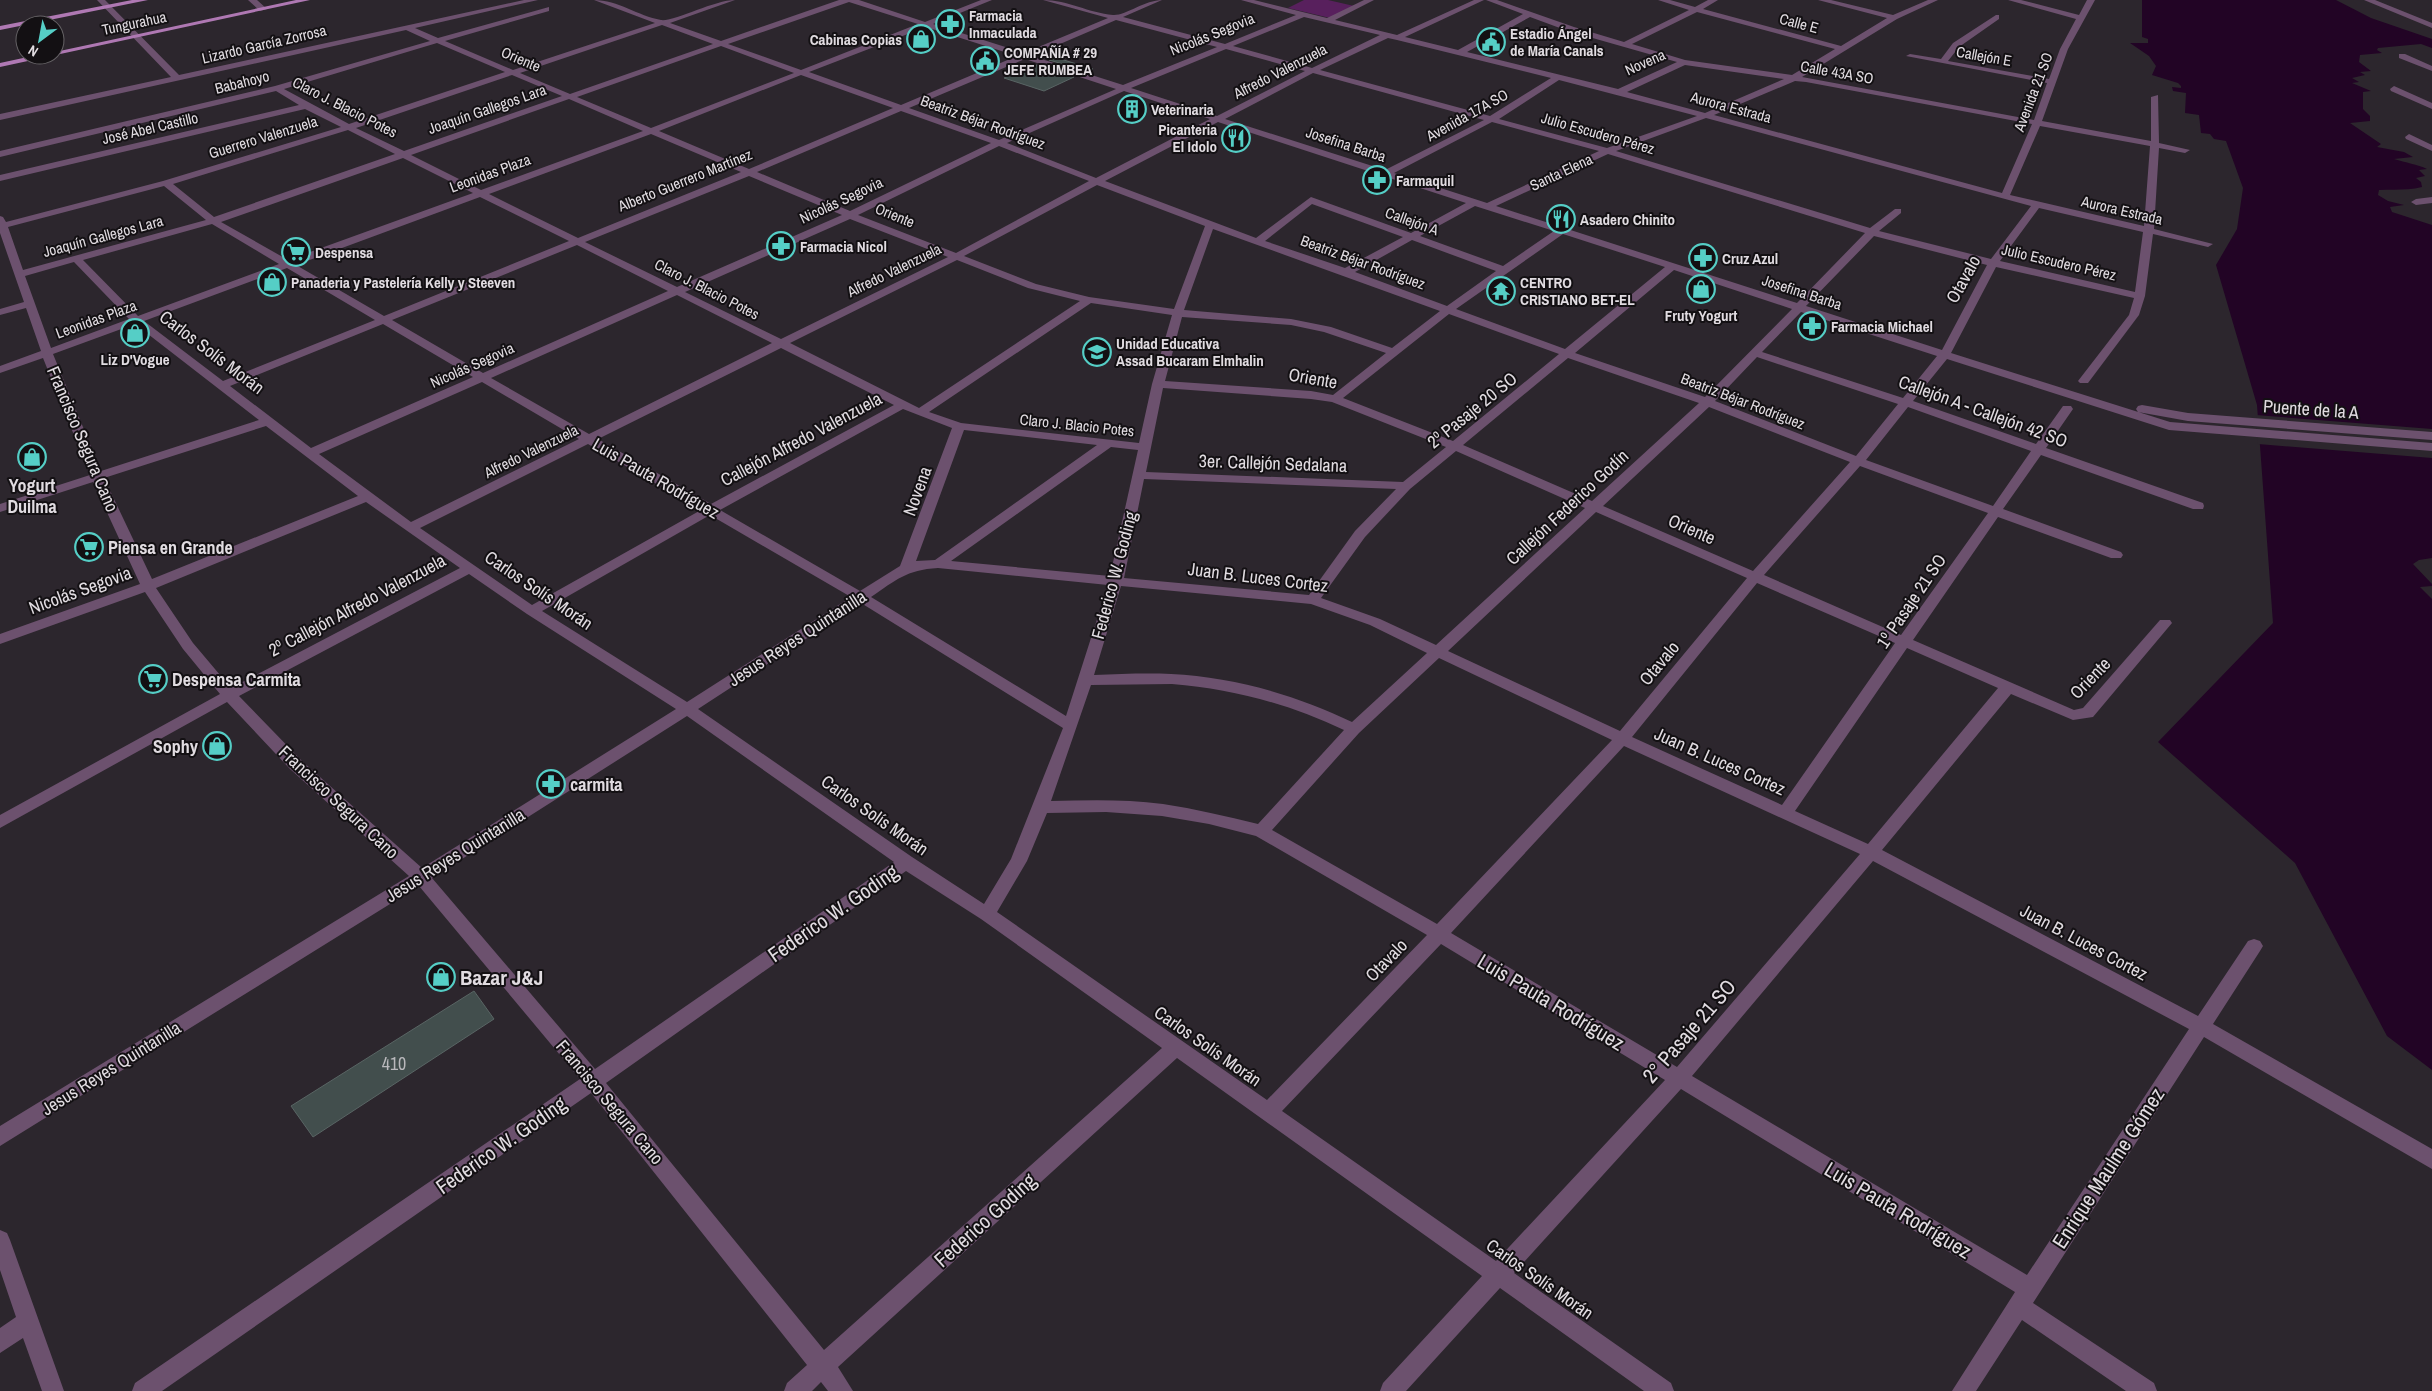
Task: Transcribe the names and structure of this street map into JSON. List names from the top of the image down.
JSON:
{
  "streets": {
    "main road": ["Tungurahua"],
    "street": [
      "Calle E",
      "Nicolás Segovia",
      "Lizardo García Zorrosa",
      "Callejón E",
      "Oriente",
      "Novena",
      "Alfredo Valenzuela",
      "Calle 43A SO",
      "Babahoyo",
      "Avenida 21 SO",
      "Claro J. Blacio Potes",
      "Aurora Estrada",
      "Joaquín Gallegos Lara",
      "Avenida 17A SO",
      "Beatriz Béjar Rodríguez",
      "José Abel Castillo",
      "Julio Escudero Pérez",
      "Guerrero Valenzuela",
      "Josefina Barba",
      "Santa Elena",
      "Leonidas Plaza",
      "Alberto Guerrero Martínez",
      "Callejón A",
      "Otavalo",
      "Carlos Solís Morán",
      "Puente de la A",
      "2º Pasaje 20 SO",
      "Callejón A - Callejón 42 SO",
      "Francisco Segura Cano",
      "Callejón Alfredo Valenzuela",
      "3er. Callejón Sedalana",
      "Luis Pauta Rodríguez",
      "Callejón Federico Godín",
      "Federico W. Goding",
      "Juan B. Luces Cortez",
      "1º Pasaje 21 SO",
      "2º Callejón Alfredo Valenzuela",
      "Jesus Reyes Quintanilla",
      "2° Pasaje 21 SO",
      "Enrique Maulme Gómez",
      "Federico Goding"
    ]
  },
  "crossings": [
    ["Calle E", "Santa Elena"],
    ["Nicolás Segovia", "Oriente"],
    ["Nicolás Segovia", "Claro J. Blacio Potes"],
    ["Nicolás Segovia", "Aurora Estrada"],
    ["Nicolás Segovia", "Beatriz Béjar Rodríguez"],
    ["Nicolás Segovia", "Julio Escudero Pérez"],
    ["Nicolás Segovia", "Josefina Barba"],
    ["Nicolás Segovia", "Carlos Solís Morán"],
    ["Nicolás Segovia", "Francisco Segura Cano"],
    ["Nicolás Segovia", "Luis Pauta Rodríguez"],
    ["Lizardo García Zorrosa", "Oriente"],
    ["Callejón E", "Avenida 21 SO"],
    ["Oriente", "Alfredo Valenzuela"],
    ["Oriente", "Babahoyo"],
    ["Oriente", "Joaquín Gallegos Lara"],
    ["Oriente", "Guerrero Valenzuela"],
    ["Oriente", "Leonidas Plaza"],
    ["Oriente", "Alberto Guerrero Martínez"],
    ["Oriente", "Otavalo"],
    ["Oriente", "2º Pasaje 20 SO"],
    ["Oriente", "Callejón Federico Godín"],
    ["Oriente", "Federico W. Goding"],
    ["Oriente", "1º Pasaje 21 SO"],
    ["Oriente", "2° Pasaje 21 SO"],
    ["Novena", "Calle 43A SO"],
    ["Novena", "Claro J. Blacio Potes"],
    ["Novena", "Aurora Estrada"],
    ["Novena", "Jesus Reyes Quintanilla"],
    ["Alfredo Valenzuela", "Claro J. Blacio Potes"],
    ["Alfredo Valenzuela", "Aurora Estrada"],
    ["Alfredo Valenzuela", "Beatriz Béjar Rodríguez"],
    ["Alfredo Valenzuela", "Julio Escudero Pérez"],
    ["Alfredo Valenzuela", "Josefina Barba"],
    ["Alfredo Valenzuela", "Carlos Solís Morán"],
    ["Alfredo Valenzuela", "Luis Pauta Rodríguez"],
    ["Calle 43A SO", "Avenida 21 SO"],
    ["Calle 43A SO", "Santa Elena"],
    ["Babahoyo", "Claro J. Blacio Potes"],
    ["Avenida 21 SO", "Aurora Estrada"],
    ["Claro J. Blacio Potes", "Joaquín Gallegos Lara"],
    ["Claro J. Blacio Potes", "José Abel Castillo"],
    ["Claro J. Blacio Potes", "Guerrero Valenzuela"],
    ["Claro J. Blacio Potes", "Leonidas Plaza"],
    ["Claro J. Blacio Potes", "Alberto Guerrero Martínez"],
    ["Claro J. Blacio Potes", "Callejón Alfredo Valenzuela"],
    ["Claro J. Blacio Potes", "Federico W. Goding"],
    ["Claro J. Blacio Potes", "Jesus Reyes Quintanilla"],
    ["Aurora Estrada", "Avenida 17A SO"],
    ["Aurora Estrada", "Santa Elena"],
    ["Aurora Estrada", "Otavalo"],
    ["Joaquín Gallegos Lara", "Beatriz Béjar Rodríguez"],
    ["Joaquín Gallegos Lara", "Carlos Solís Morán"],
    ["Joaquín Gallegos Lara", "Francisco Segura Cano"],
    ["Joaquín Gallegos Lara", "Luis Pauta Rodríguez"],
    ["Avenida 17A SO", "Julio Escudero Pérez"],
    ["Avenida 17A SO", "Josefina Barba"],
    ["Beatriz Béjar Rodríguez", "Guerrero Valenzuela"],
    ["Beatriz Béjar Rodríguez", "Leonidas Plaza"],
    ["Beatriz Béjar Rodríguez", "Alberto Guerrero Martínez"],
    ["Beatriz Béjar Rodríguez", "Callejón A"],
    ["Beatriz Béjar Rodríguez", "Otavalo"],
    ["Beatriz Béjar Rodríguez", "2º Pasaje 20 SO"],
    ["Beatriz Béjar Rodríguez", "Callejón Federico Godín"],
    ["Beatriz Béjar Rodríguez", "Federico W. Goding"],
    ["Beatriz Béjar Rodríguez", "1º Pasaje 21 SO"],
    ["Julio Escudero Pérez", "Santa Elena"],
    ["Julio Escudero Pérez", "Alberto Guerrero Martínez"],
    ["Julio Escudero Pérez", "Otavalo"],
    ["Julio Escudero Pérez", "Callejón Federico Godín"],
    ["Guerrero Valenzuela", "Francisco Segura Cano"],
    ["Guerrero Valenzuela", "Luis Pauta Rodríguez"],
    ["Josefina Barba", "Santa Elena"],
    ["Josefina Barba", "Leonidas Plaza"],
    ["Josefina Barba", "Alberto Guerrero Martínez"],
    ["Josefina Barba", "Otavalo"],
    ["Josefina Barba", "Puente de la A"],
    ["Josefina Barba", "2º Pasaje 20 SO"],
    ["Josefina Barba", "Callejón Federico Godín"],
    ["Leonidas Plaza", "Carlos Solís Morán"],
    ["Leonidas Plaza", "Francisco Segura Cano"],
    ["Leonidas Plaza", "Luis Pauta Rodríguez"],
    ["Alberto Guerrero Martínez", "Carlos Solís Morán"],
    ["Alberto Guerrero Martínez", "Luis Pauta Rodríguez"],
    ["Otavalo", "Carlos Solís Morán"],
    ["Otavalo", "Callejón A - Callejón 42 SO"],
    ["Otavalo", "Luis Pauta Rodríguez"],
    ["Otavalo", "Juan B. Luces Cortez"],
    ["Carlos Solís Morán", "Callejón Alfredo Valenzuela"],
    ["Carlos Solís Morán", "Federico W. Goding"],
    ["Carlos Solís Morán", "2º Callejón Alfredo Valenzuela"],
    ["Carlos Solís Morán", "Jesus Reyes Quintanilla"],
    ["Carlos Solís Morán", "2° Pasaje 21 SO"],
    ["Carlos Solís Morán", "Federico Goding"],
    ["2º Pasaje 20 SO", "3er. Callejón Sedalana"],
    ["2º Pasaje 20 SO", "Juan B. Luces Cortez"],
    ["Callejón A - Callejón 42 SO", "Callejón Federico Godín"],
    ["Callejón A - Callejón 42 SO", "1º Pasaje 21 SO"],
    ["Francisco Segura Cano", "Federico W. Goding"],
    ["Francisco Segura Cano", "2º Callejón Alfredo Valenzuela"],
    ["Francisco Segura Cano", "Jesus Reyes Quintanilla"],
    ["Francisco Segura Cano", "Federico Goding"],
    ["Callejón Alfredo Valenzuela", "Luis Pauta Rodríguez"],
    ["3er. Callejón Sedalana", "Federico W. Goding"],
    ["Luis Pauta Rodríguez", "Callejón Federico Godín"],
    ["Luis Pauta Rodríguez", "Federico W. Goding"],
    ["Luis Pauta Rodríguez", "Jesus Reyes Quintanilla"],
    ["Luis Pauta Rodríguez", "2° Pasaje 21 SO"],
    ["Luis Pauta Rodríguez", "Enrique Maulme Gómez"],
    ["Callejón Federico Godín", "Juan B. Luces Cortez"],
    ["Federico W. Goding", "Juan B. Luces Cortez"],
    ["Juan B. Luces Cortez", "1º Pasaje 21 SO"],
    ["Juan B. Luces Cortez", "Jesus Reyes Quintanilla"],
    ["Juan B. Luces Cortez", "2° Pasaje 21 SO"],
    ["Juan B. Luces Cortez", "Enrique Maulme Gómez"]
  ],
  "places": {
    "pharmacy": [
      "Farmacia Inmaculada",
      "Farmaquil",
      "Farmacia Nicol",
      "Cruz Azul",
      "Farmacia Michael",
      "carmita"
    ],
    "shop": [
      "Cabinas Copias",
      "Panaderia y Pastelería Kelly y Steeven",
      "Fruty Yogurt",
      "Liz D'Vogue",
      "Yogurt Duilma",
      "Sophy",
      "Bazar J&J"
    ],
    "public building": ["Estadio Ángel de María Canals", "COMPAÑÍA # 29 JEFE RUMBEA"],
    "building": ["Veterinaria"],
    "restaurant": ["Picanteria El Idolo", "Asadero Chinito"],
    "supermarket": ["Despensa", "Piensa en Grande", "Despensa Carmita"],
    "temple": ["CENTRO CRISTIANO BET-EL"],
    "school or university": ["Unidad Educativa Assad Bucaram Elmhalin"]
  },
  "house_numbers": ["410"],
  "north": "bottom left"
}
